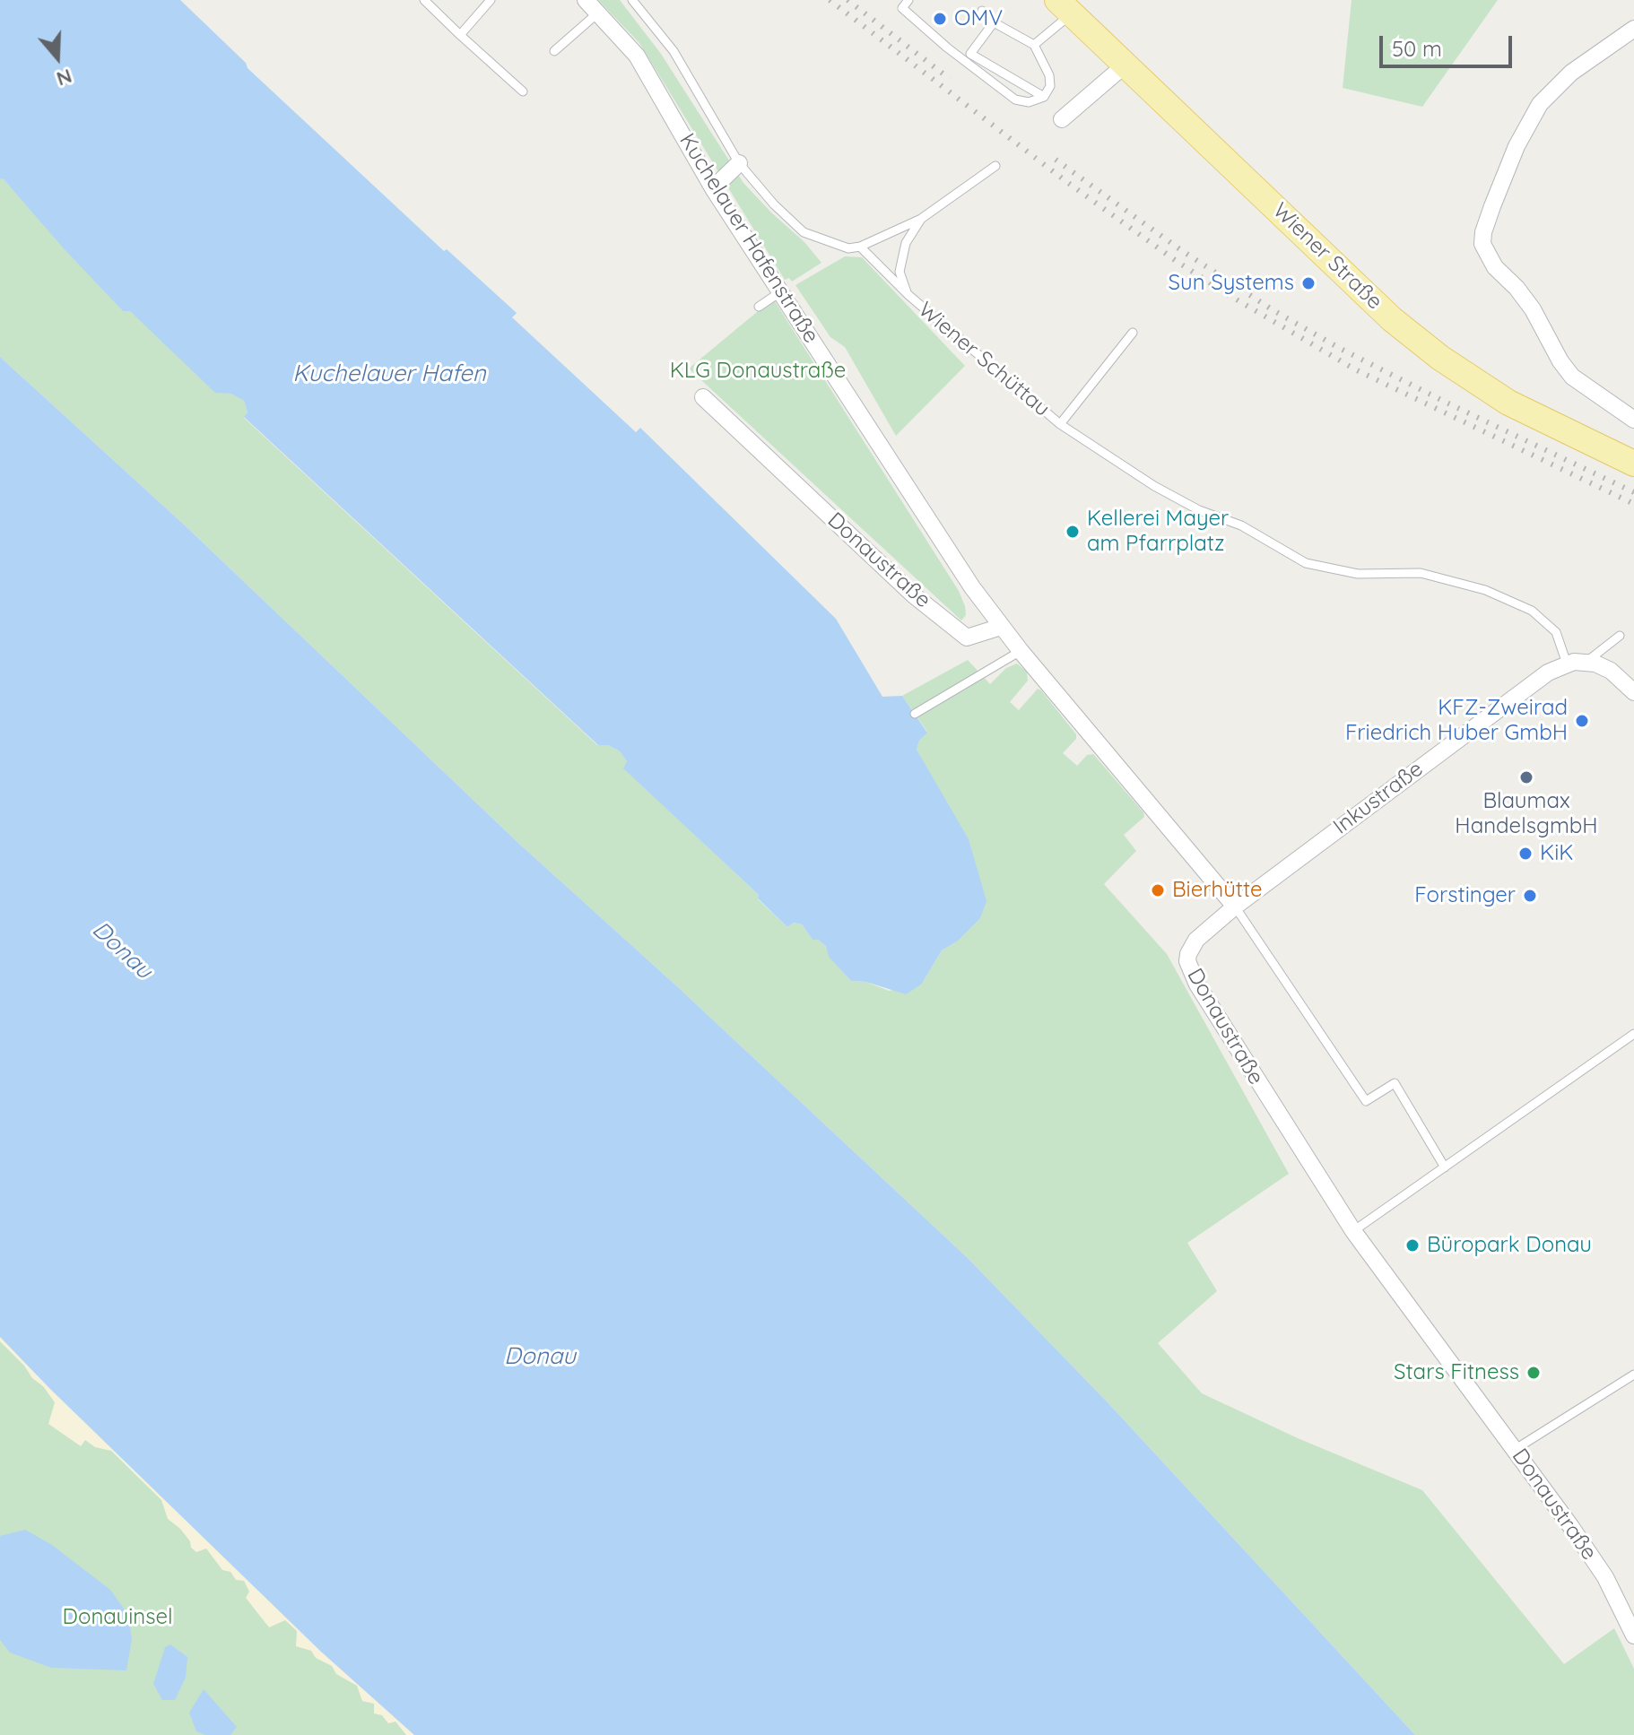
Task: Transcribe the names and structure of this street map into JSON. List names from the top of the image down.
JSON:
{
  "streets": {
    "main road": ["Wiener Straße"],
    "street": ["Kuchelauer Hafenstraße", "Donaustraße", "Inkustraße"],
    "lane": ["Wiener Schüttau"]
  },
  "crossings": [
    ["Kuchelauer Hafenstraße", "Donaustraße"],
    ["Wiener Schüttau", "Inkustraße"],
    ["Donaustraße", "Inkustraße"]
  ],
  "water": ["Kuchelauer Hafen", "Donau"],
  "parks": ["KLG Donaustraße", "Donauinsel"],
  "places": [
    "OMV",
    "Sun Systems",
    "Kellerei Mayer am Pfarrplatz",
    "KFZ-Zweirad Friedrich Huber GmbH",
    "Blaumax HandelsgmbH",
    "KiK",
    "Bierhütte",
    "Forstinger",
    "Büropark Donau",
    "Stars Fitness"
  ],
  "scale_bar": "50 m",
  "north": "bottom"
}
